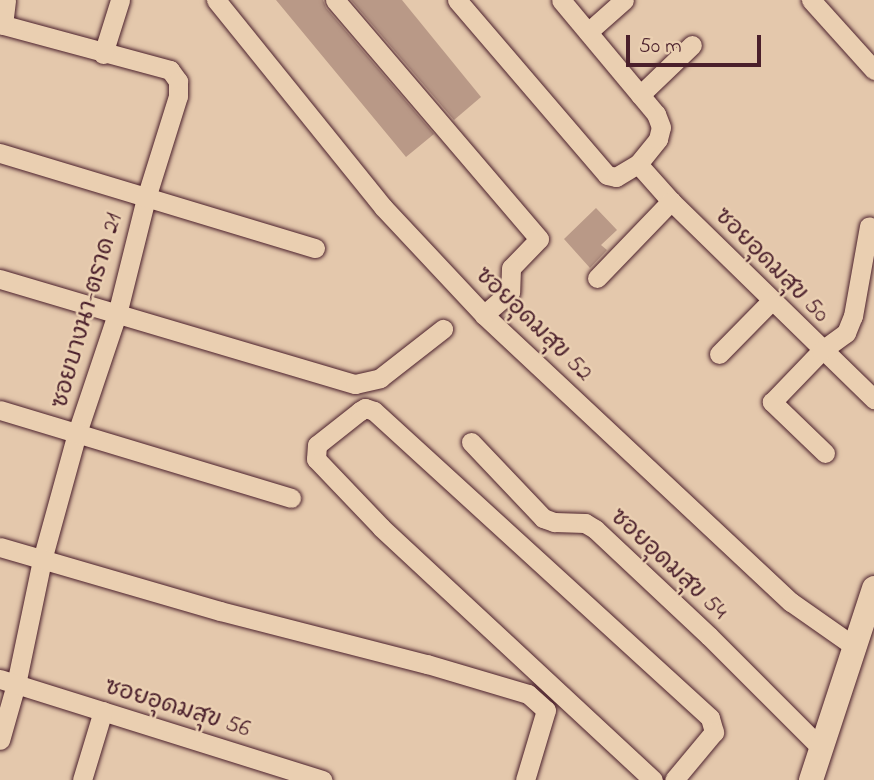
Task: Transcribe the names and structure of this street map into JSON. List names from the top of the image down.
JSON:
{
  "streets": {
    "street": [
      "ซอยอุดมสุข 50",
      "ซอยบางนา-ตราด 21",
      "ซอยอุดมสุข 52",
      "ซอยอุดมสุข 54",
      "ซอยอุดมสุข 56"
    ]
  },
  "crossings": [
    ["ซอยบางนา-ตราด 21", "ซอยอุดมสุข 56"]
  ],
  "scale_bar": "50 m"
}
